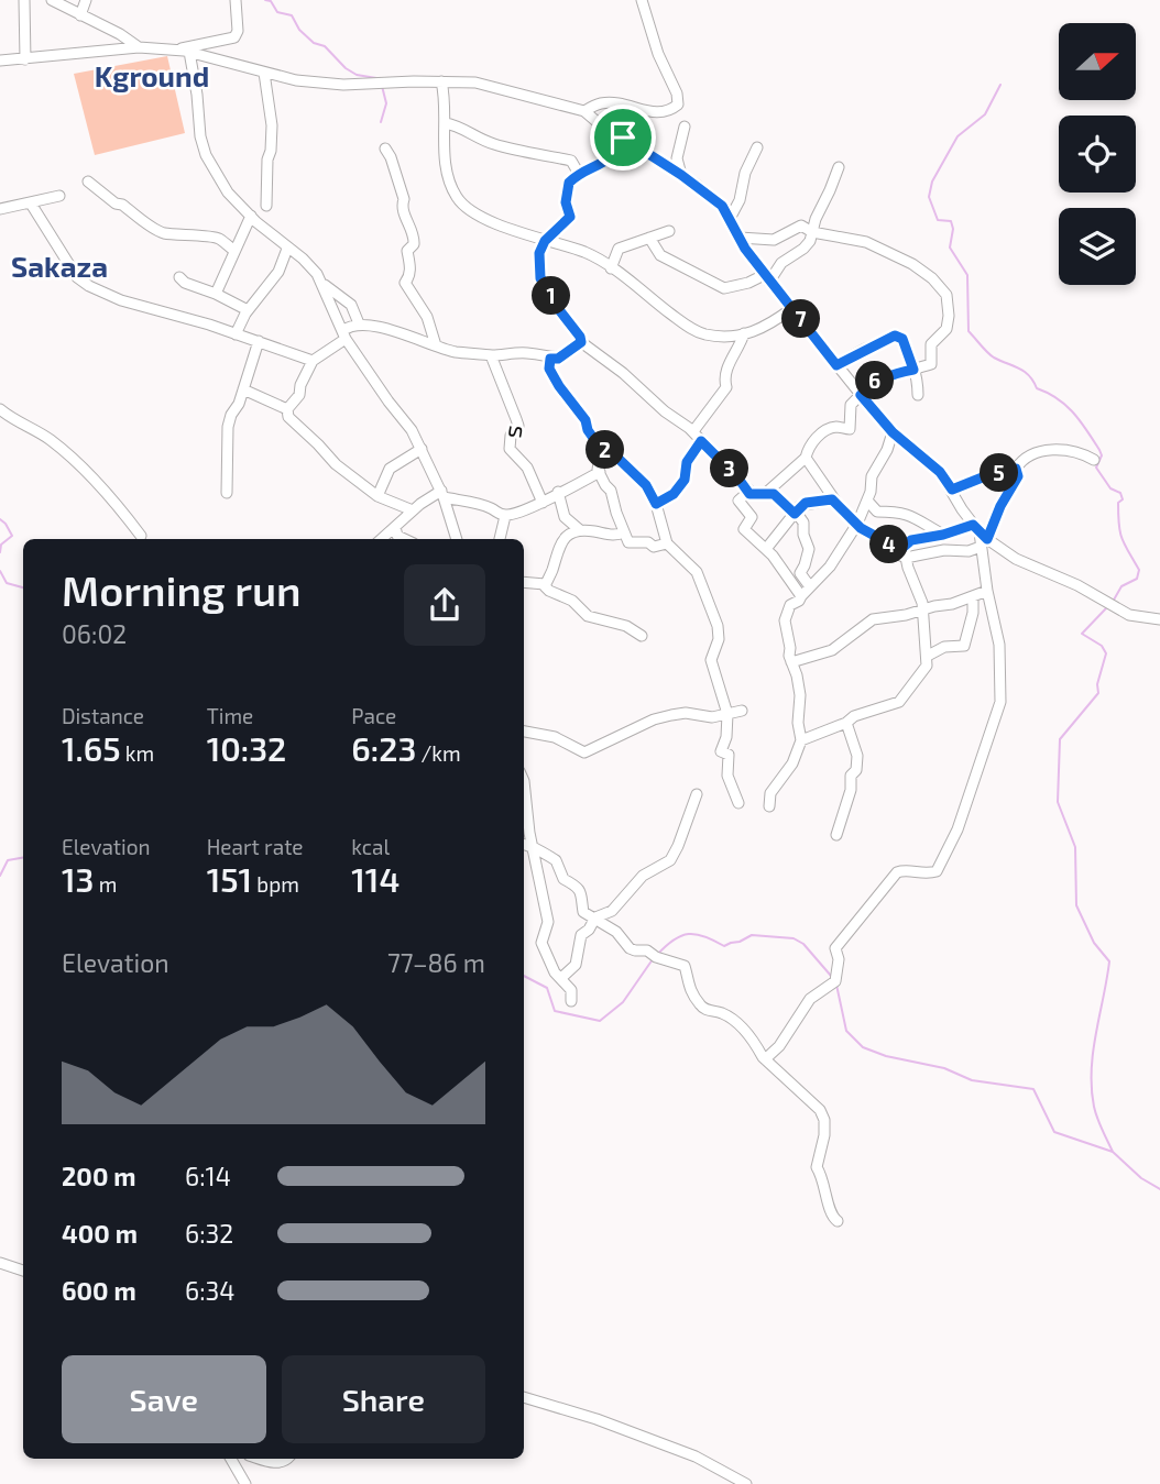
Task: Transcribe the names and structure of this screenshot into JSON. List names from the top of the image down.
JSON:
{
  "streets": {
    "street": ["s"]
  },
  "districts": ["Kground", "Sakaza"],
  "north": "right",
  "page": {
    "pins": [
      "1",
      "7",
      "6",
      "2",
      "3",
      "5",
      "4"
    ],
    "heading": ["Morning run", "06:02"],
    "stats": [
      ["Distance", "1.65 km"],
      ["Time", "10:32"],
      ["Pace", "6:23 /km"],
      ["Elevation", "13 m"],
      ["Heart rate", "151 bpm"],
      ["kcal", "114"]
    ],
    "chart": ["Elevation", "77–86 m"],
    "list": [
      {
        "name": "200 m",
        "note": "6:14"
      },
      {
        "name": "400 m",
        "note": "6:32"
      },
      {
        "name": "600 m",
        "note": "6:34"
      }
    ],
    "buttons": ["Save", "Share"]
  }
}
